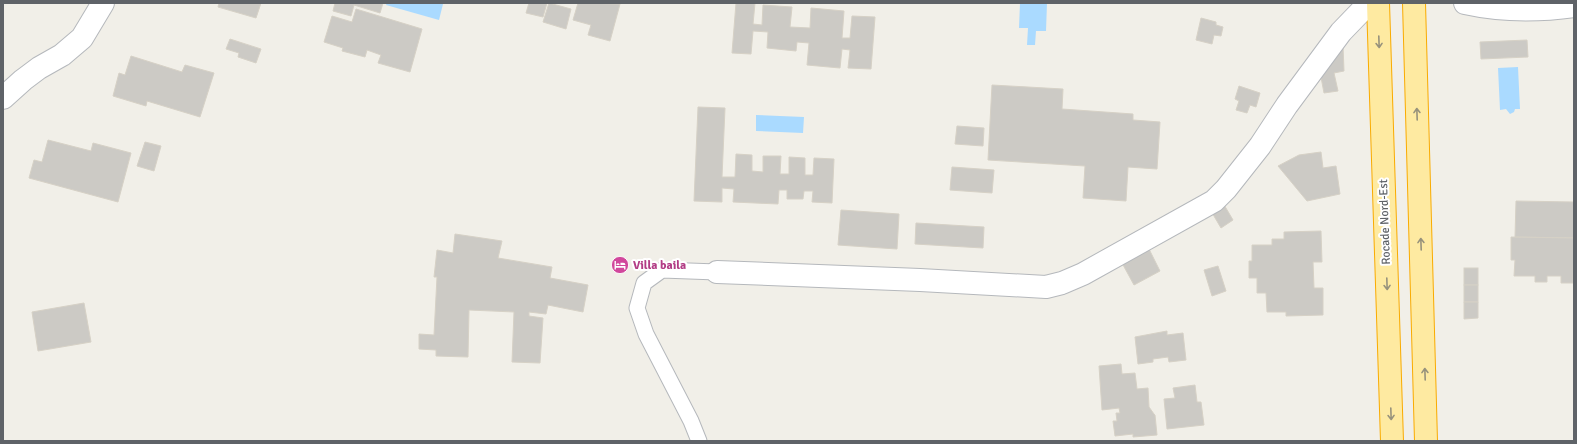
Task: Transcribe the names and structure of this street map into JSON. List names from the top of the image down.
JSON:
{
  "streets": {
    "highway": ["Rocade Nord-Est"]
  },
  "places": {
    "hotel": ["Villa baila"]
  }
}
